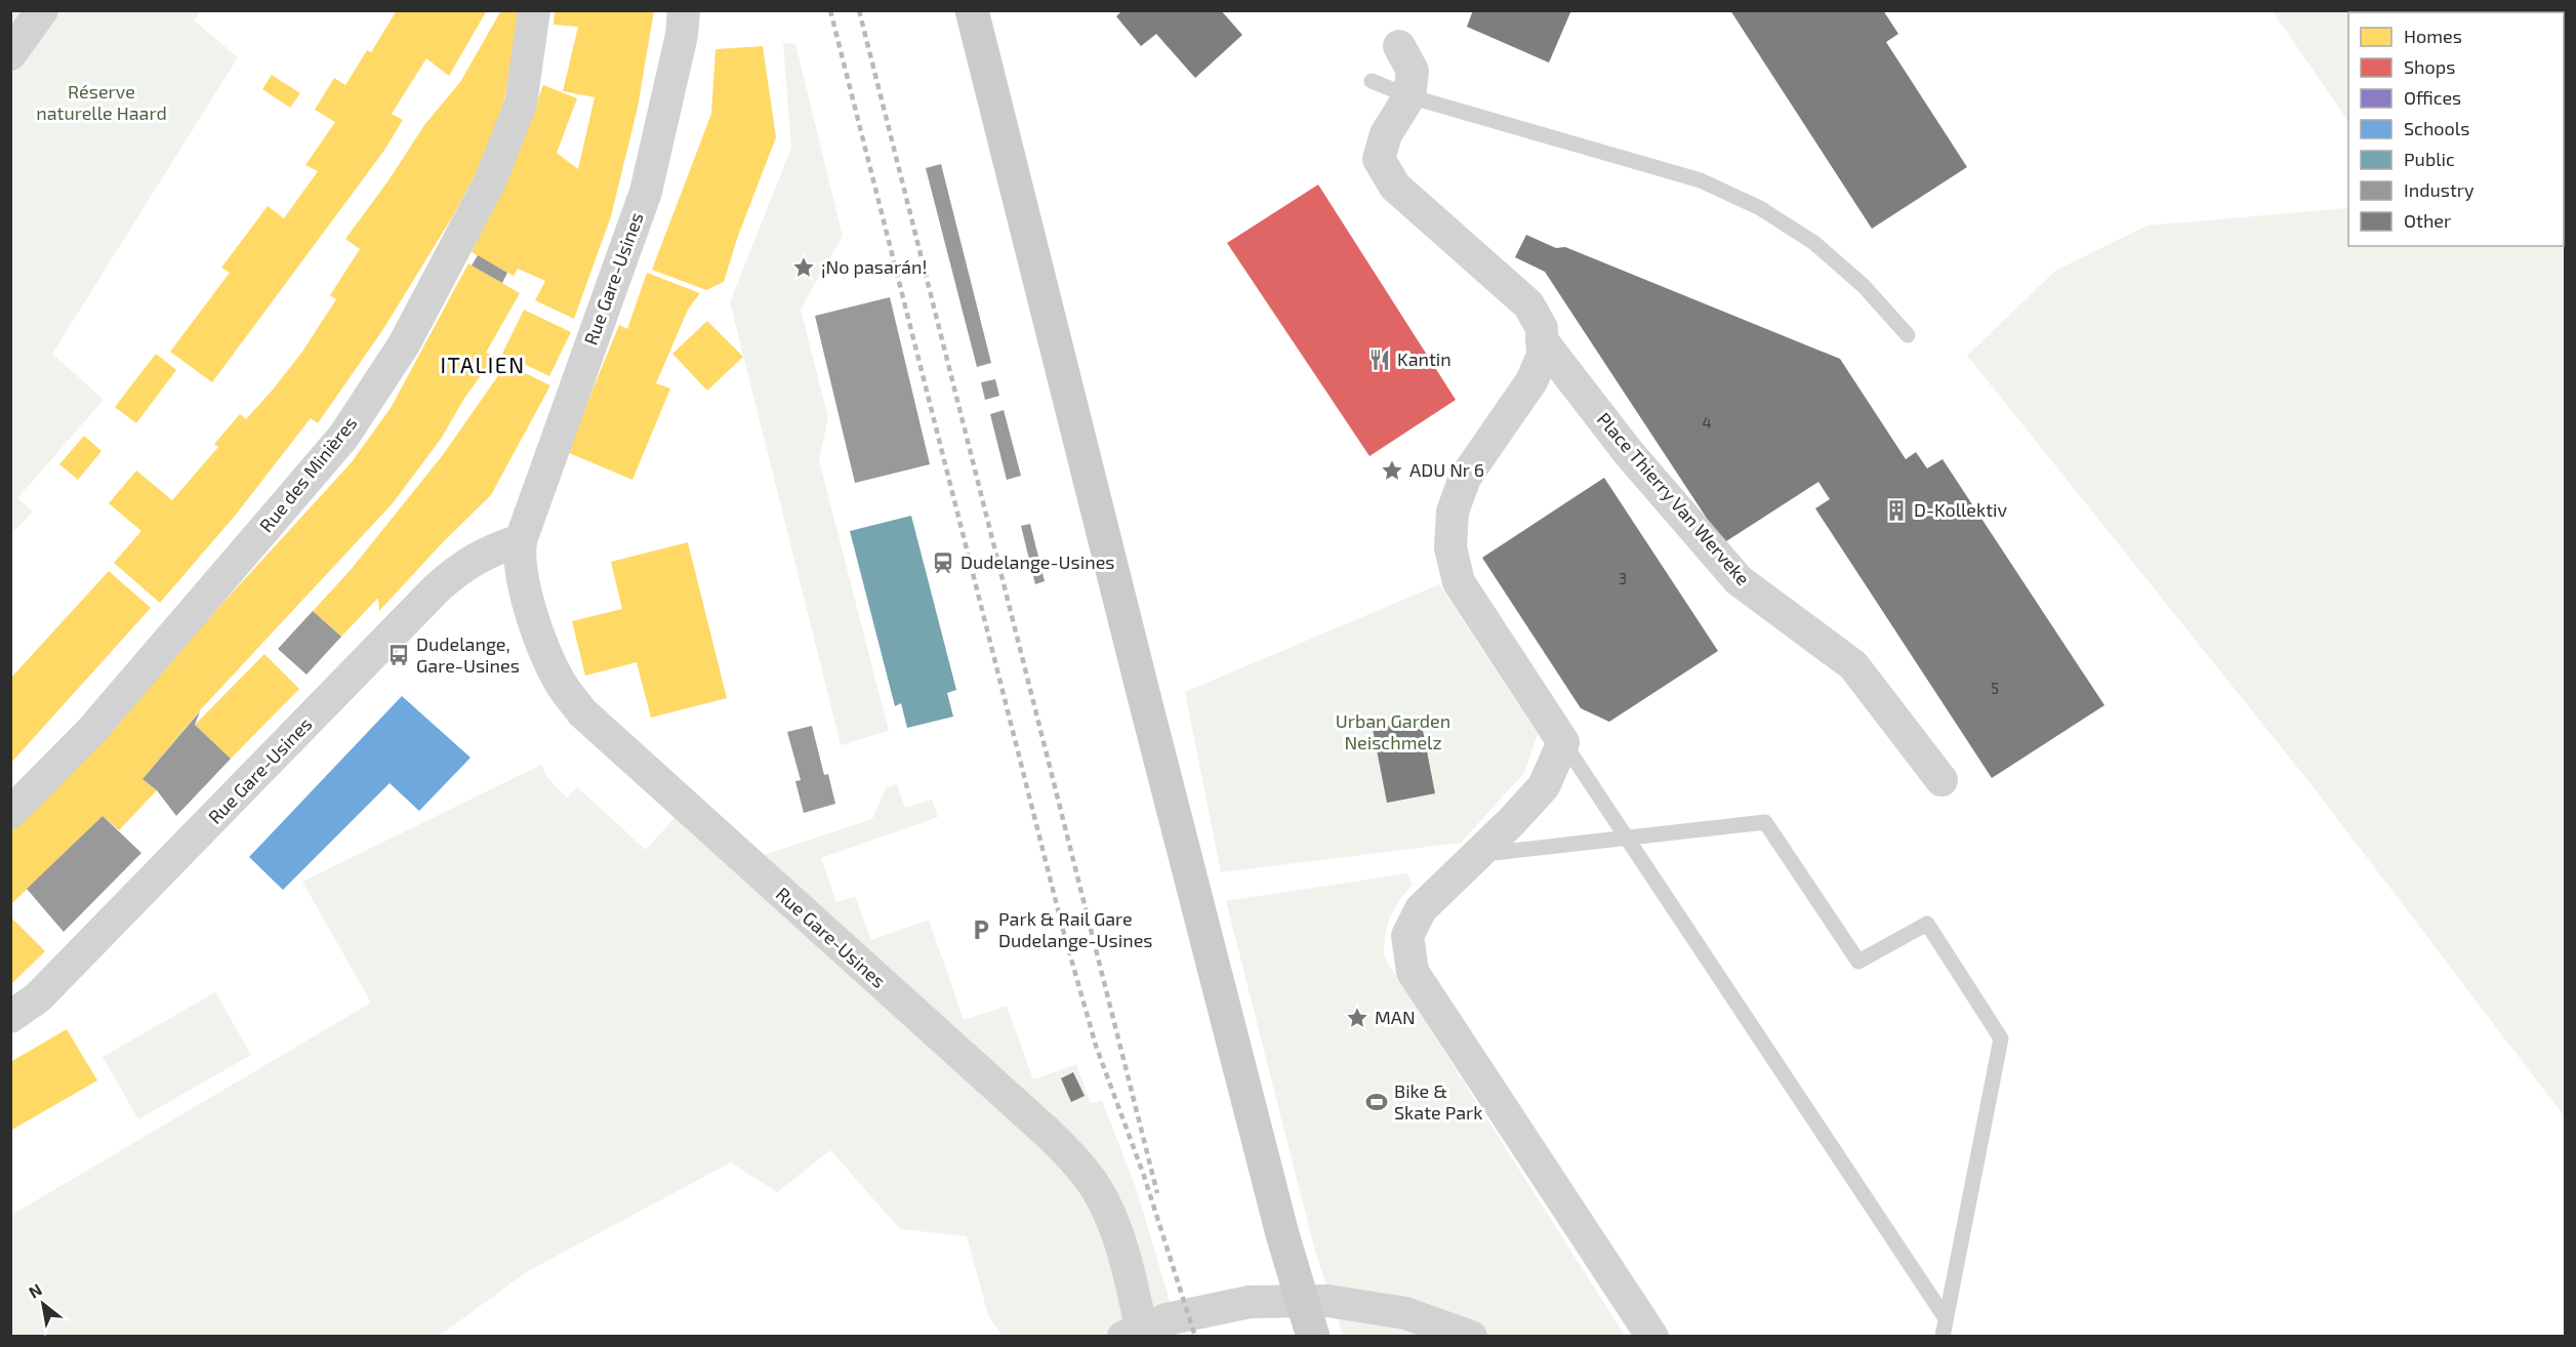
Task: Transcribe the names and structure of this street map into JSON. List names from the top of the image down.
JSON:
{
  "streets": {
    "street": ["Rue Gare-Usines", "Rue des Minières", "Place Thierry Van Werveke"]
  },
  "districts": ["ITALIEN"],
  "parks": ["Réserve naturelle Haard", "Urban Garden Neischmelz"],
  "places": {
    "place": ["¡No pasarán!", "ADU Nr 6", "MAN"],
    "restaurant": ["Kantin"],
    "building": ["D-Kollektiv"],
    "station": ["Dudelange-Usines"],
    "bus stop": ["Dudelange, Gare-Usines"],
    "parking": ["Park & Rail Gare Dudelange-Usines"],
    "sports": ["Bike & Skate Park"]
  },
  "house_numbers": ["4", "3", "5"],
  "legend": [
    "Homes",
    "Shops",
    "Offices",
    "Schools",
    "Public",
    "Industry",
    "Other"
  ],
  "north": "top left"
}
